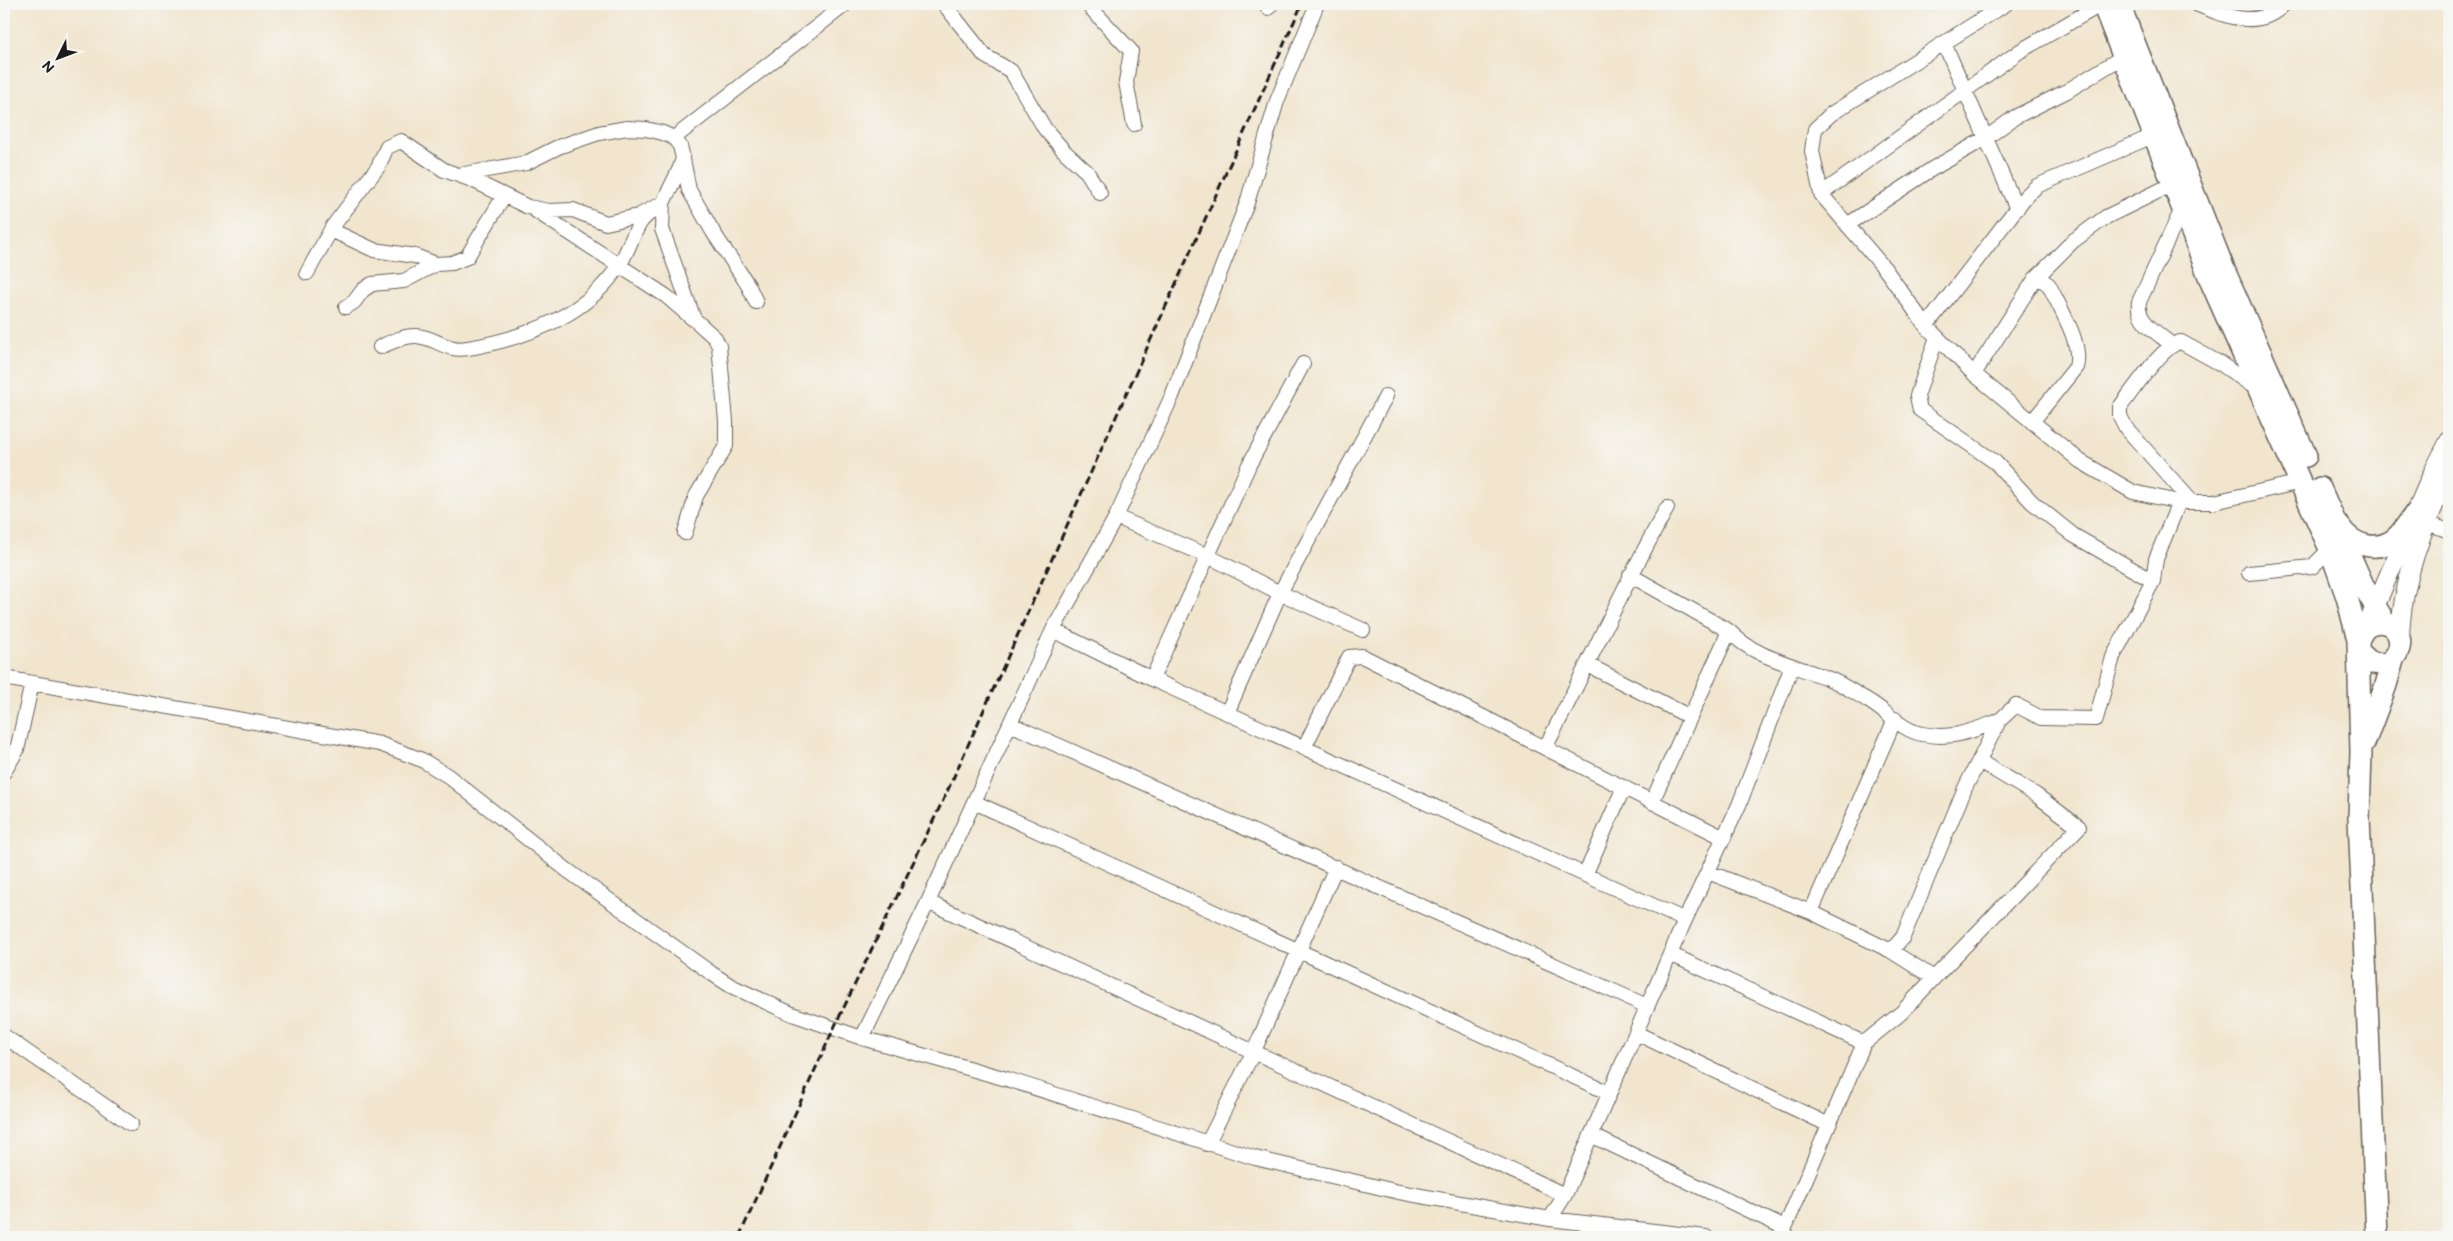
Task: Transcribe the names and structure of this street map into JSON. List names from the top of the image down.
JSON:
{
  "north": "bottom left"
}
